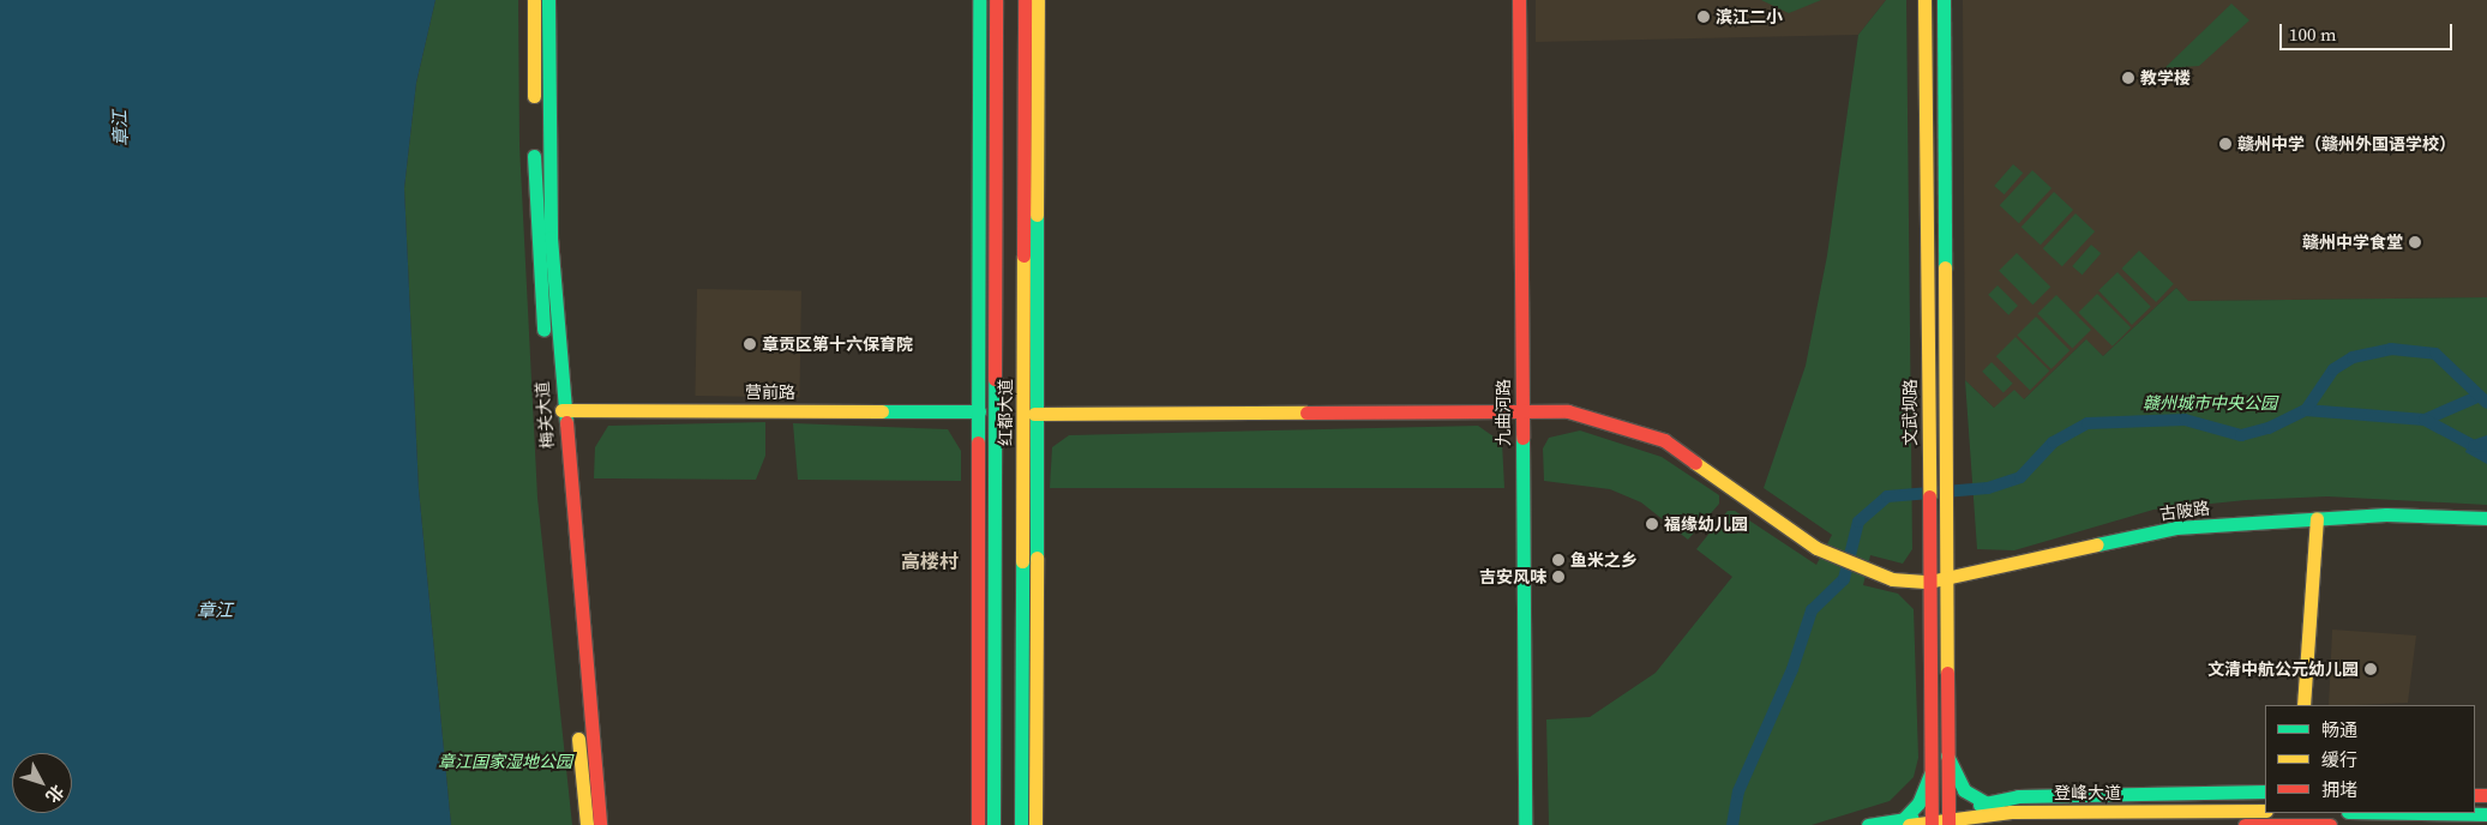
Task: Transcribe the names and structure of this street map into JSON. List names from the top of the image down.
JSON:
{
  "streets": {
    "main road": [
      "营前路",
      "红都大道",
      "九曲河路",
      "文武坝路",
      "梅关大道",
      "古陂路",
      "登峰大道"
    ]
  },
  "crossings": [
    ["营前路", "梅关大道"],
    ["九曲河路", "古陂路"],
    ["文武坝路", "古陂路"],
    ["文武坝路", "登峰大道"]
  ],
  "districts": ["高楼村"],
  "water": ["章江"],
  "parks": ["赣州城市中央公园", "章江国家湿地公园"],
  "places": [
    "滨江二小",
    "教学楼",
    "赣州中学（赣州外国语学校）",
    "赣州中学食堂",
    "章贡区第十六保育院",
    "福缘幼儿园",
    "鱼米之乡",
    "吉安风味",
    "文清中航公元幼儿园"
  ],
  "legend": ["畅通", "缓行", "拥堵"],
  "scale_bar": "100 m",
  "north": "bottom right"
}
